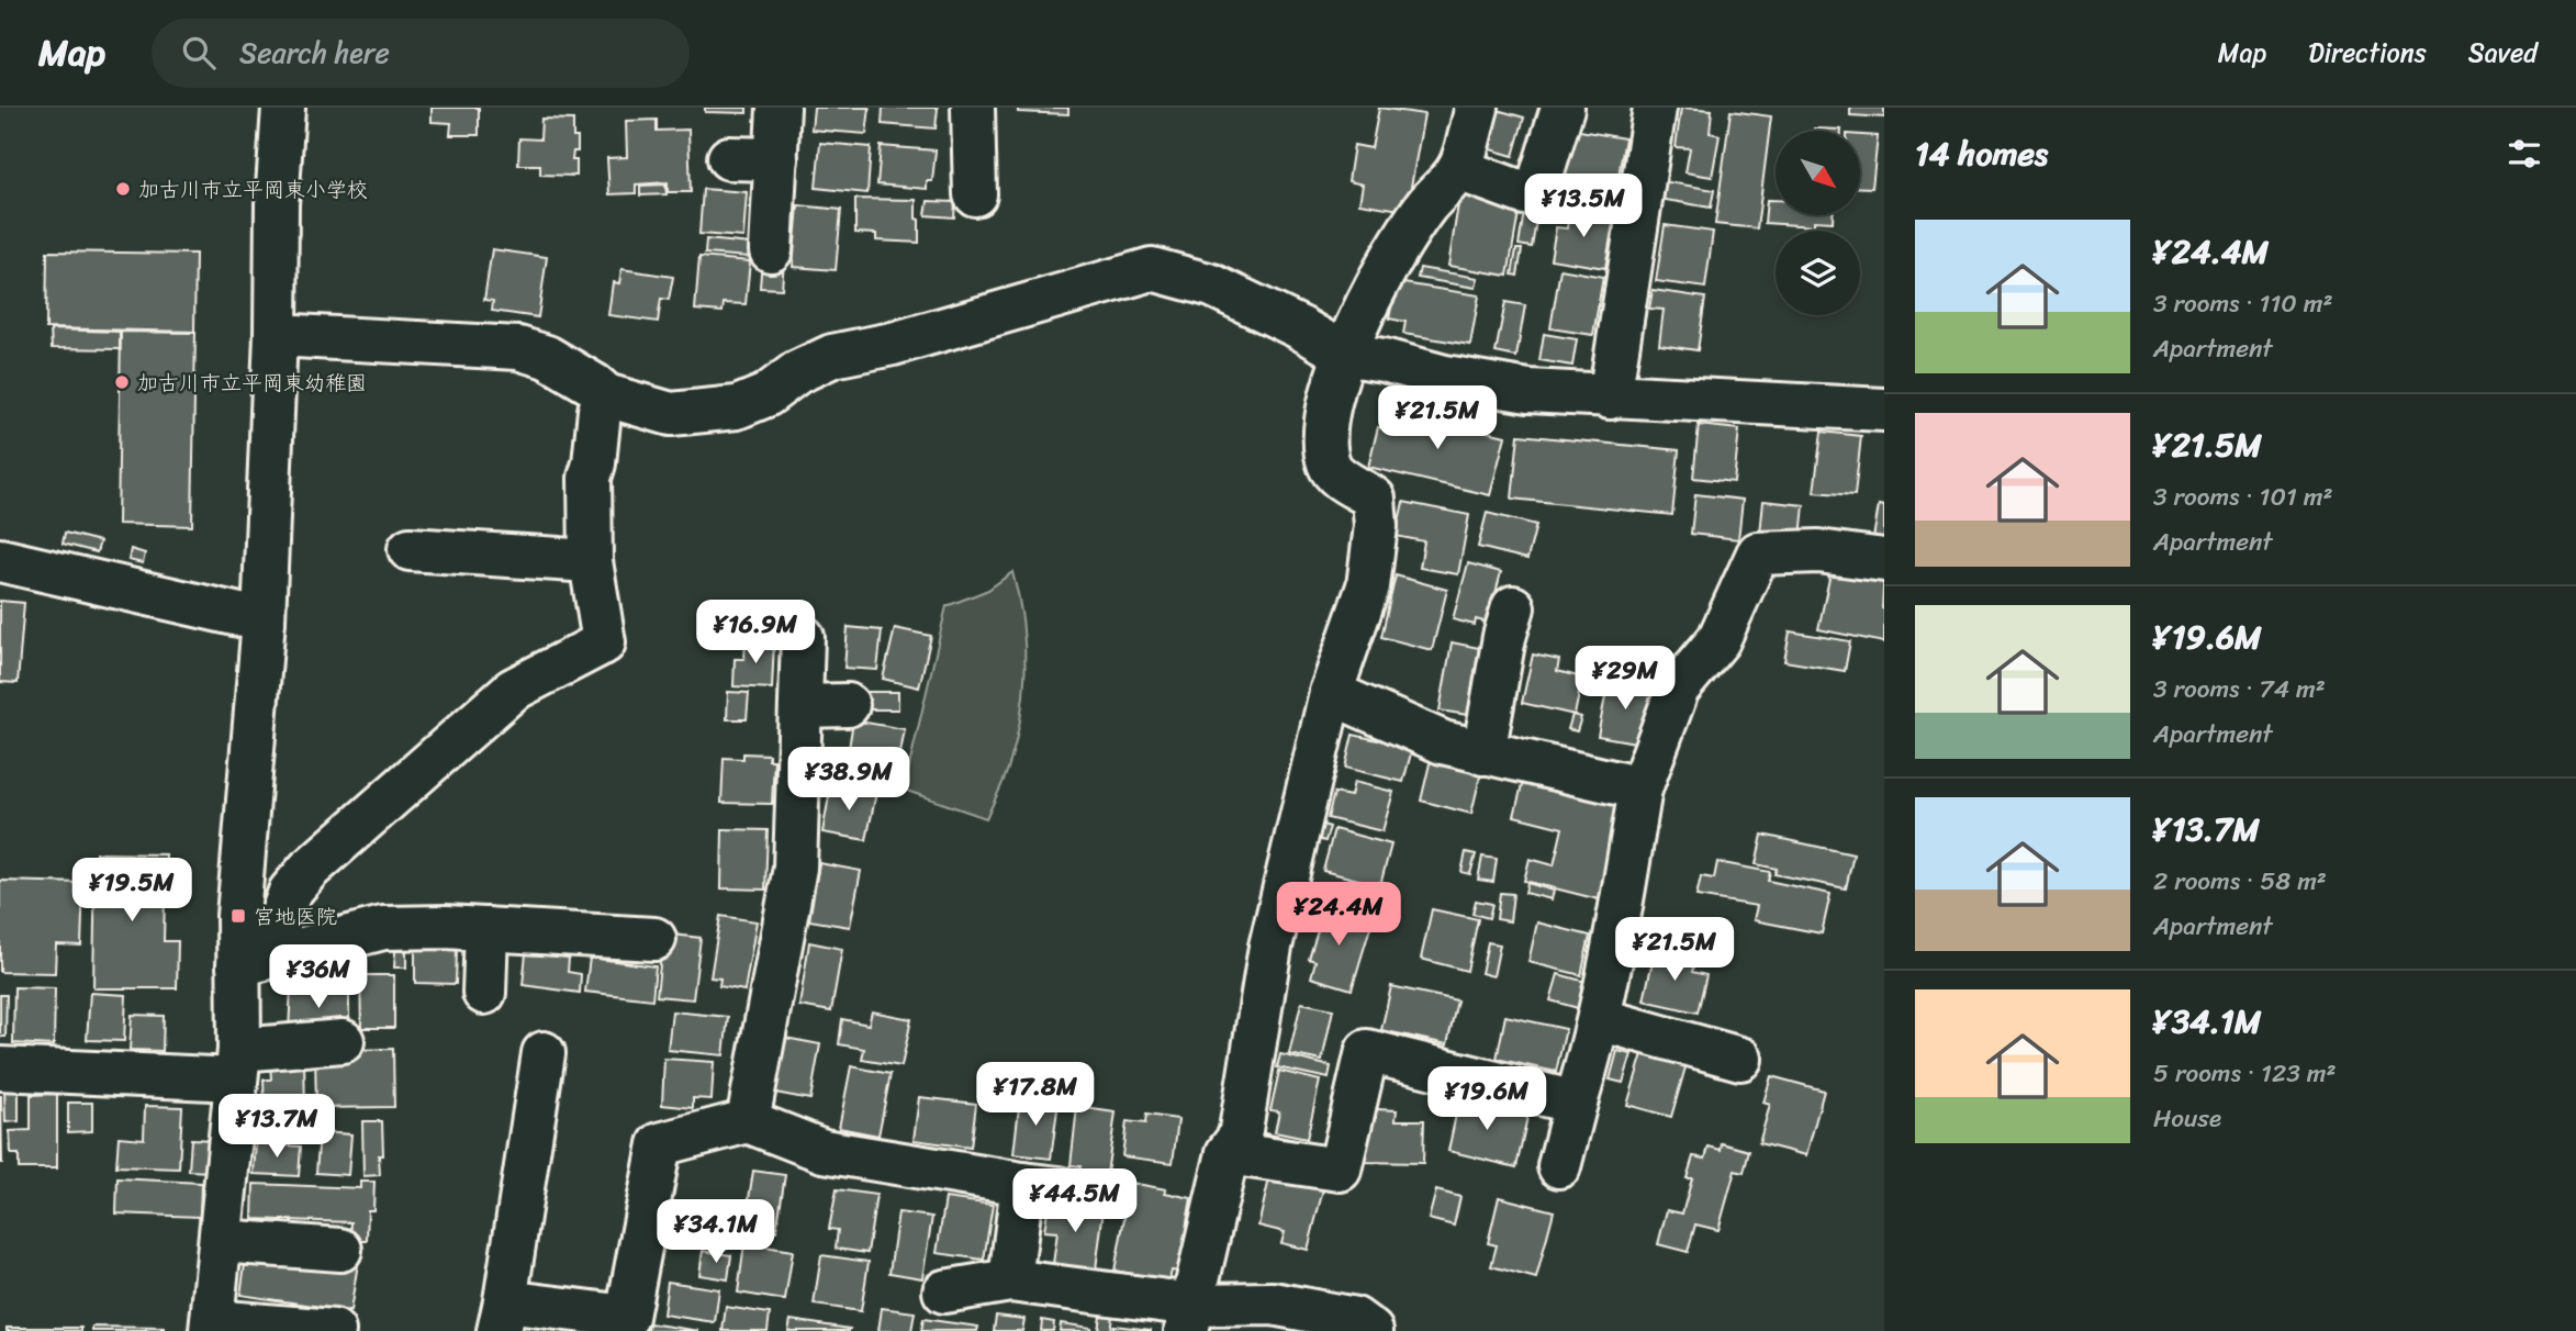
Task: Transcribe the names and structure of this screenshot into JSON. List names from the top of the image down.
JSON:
{
  "places": {
    "other": ["加古川市立平岡東小学校", "加古川市立平岡東幼稚園"],
    "transit": ["宮地医院"]
  },
  "north": "bottom right",
  "page": {
    "header": "Map",
    "search": "Search here",
    "nav": ["Map", "Directions", "Saved"],
    "heading": "14 homes",
    "price": [
      "¥13.5M",
      "¥21.5M",
      "¥16.9M",
      "¥29M",
      "¥38.9M",
      "¥19.5M",
      "¥24.4M",
      "¥21.5M",
      "¥36M",
      "¥17.8M",
      "¥19.6M",
      "¥13.7M",
      "¥44.5M",
      "¥34.1M"
    ],
    "list": [
      {
        "name": "¥24.4M",
        "note": "3 rooms · 110 m² · Apartment"
      },
      {
        "name": "¥21.5M",
        "note": "3 rooms · 101 m² · Apartment"
      },
      {
        "name": "¥19.6M",
        "note": "3 rooms · 74 m² · Apartment"
      },
      {
        "name": "¥13.7M",
        "note": "2 rooms · 58 m² · Apartment"
      },
      {
        "name": "¥34.1M",
        "note": "5 rooms · 123 m² · House"
      }
    ]
  }
}
